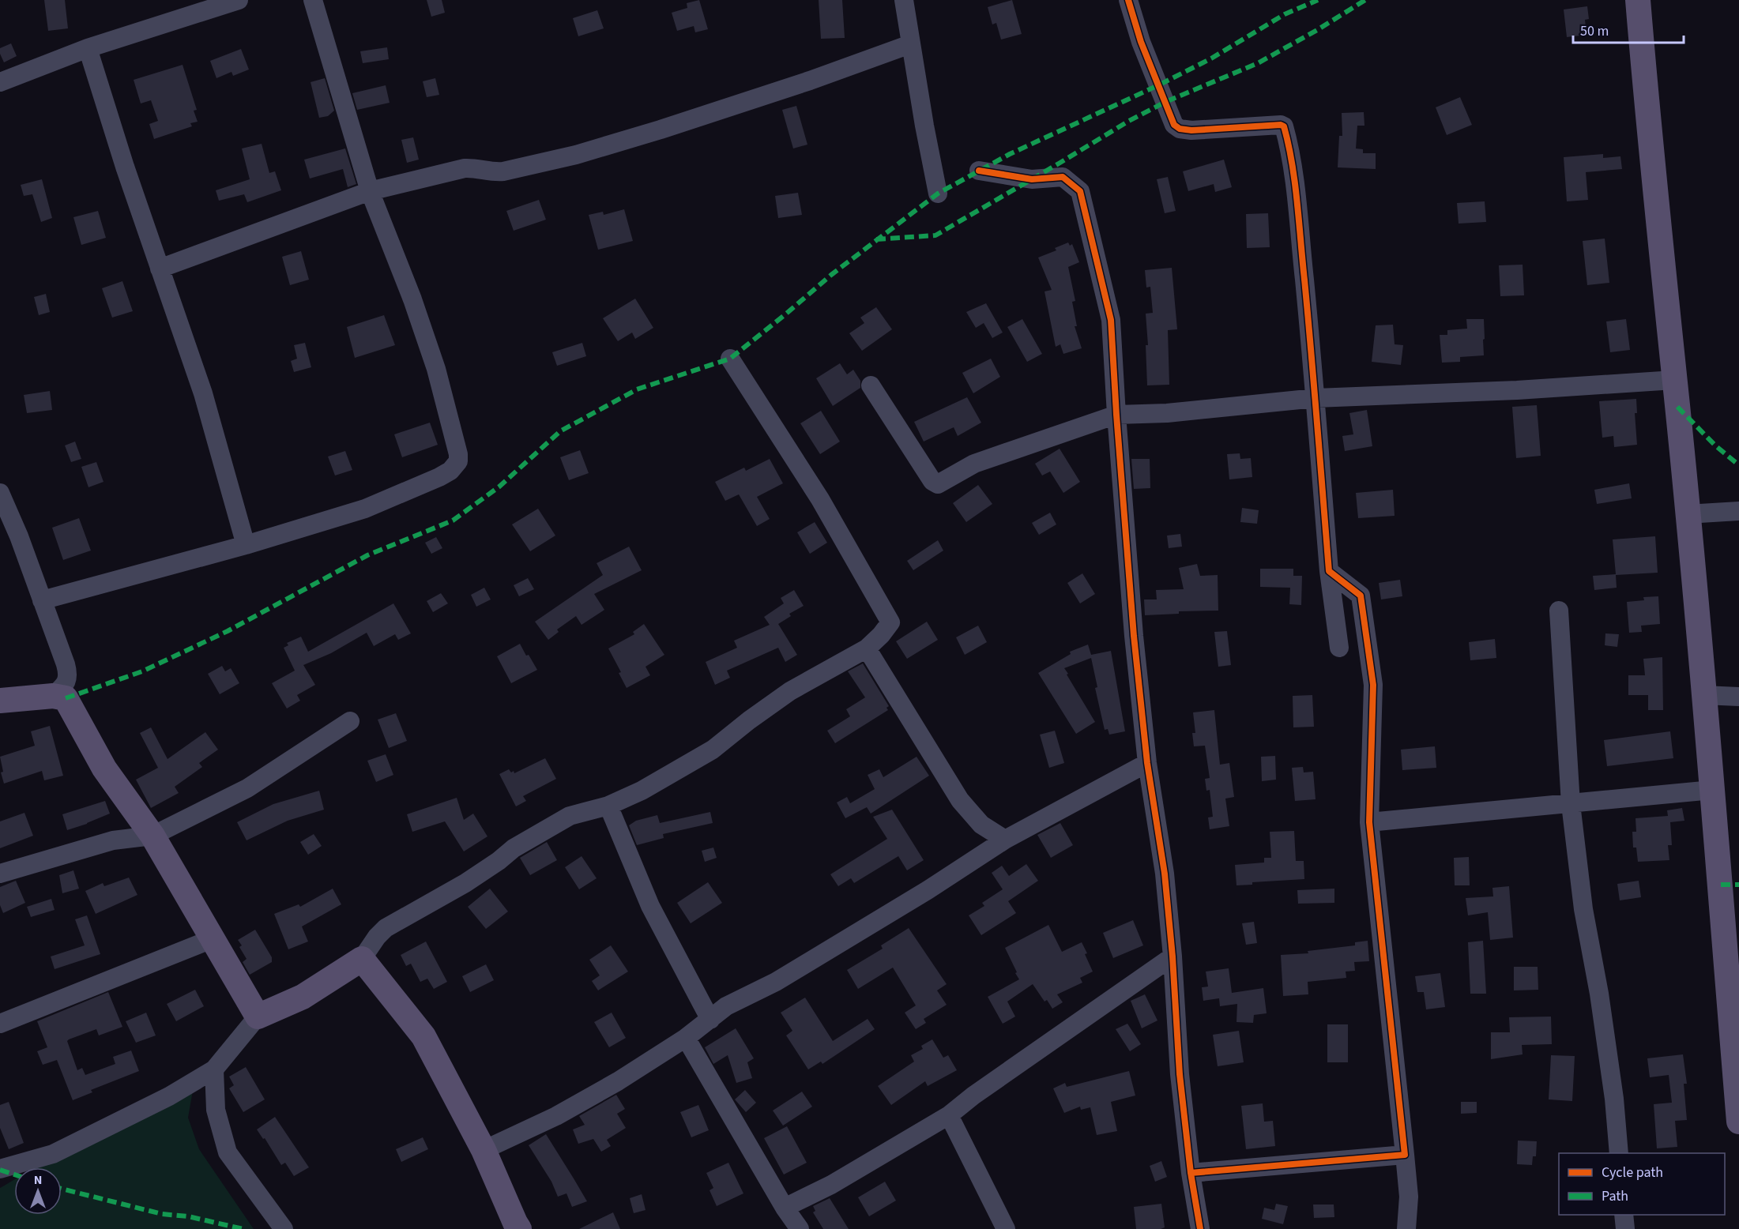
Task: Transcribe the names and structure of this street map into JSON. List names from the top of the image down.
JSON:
{
  "legend": ["Cycle path", "Path"],
  "scale_bar": "50 m",
  "north": "top"
}
